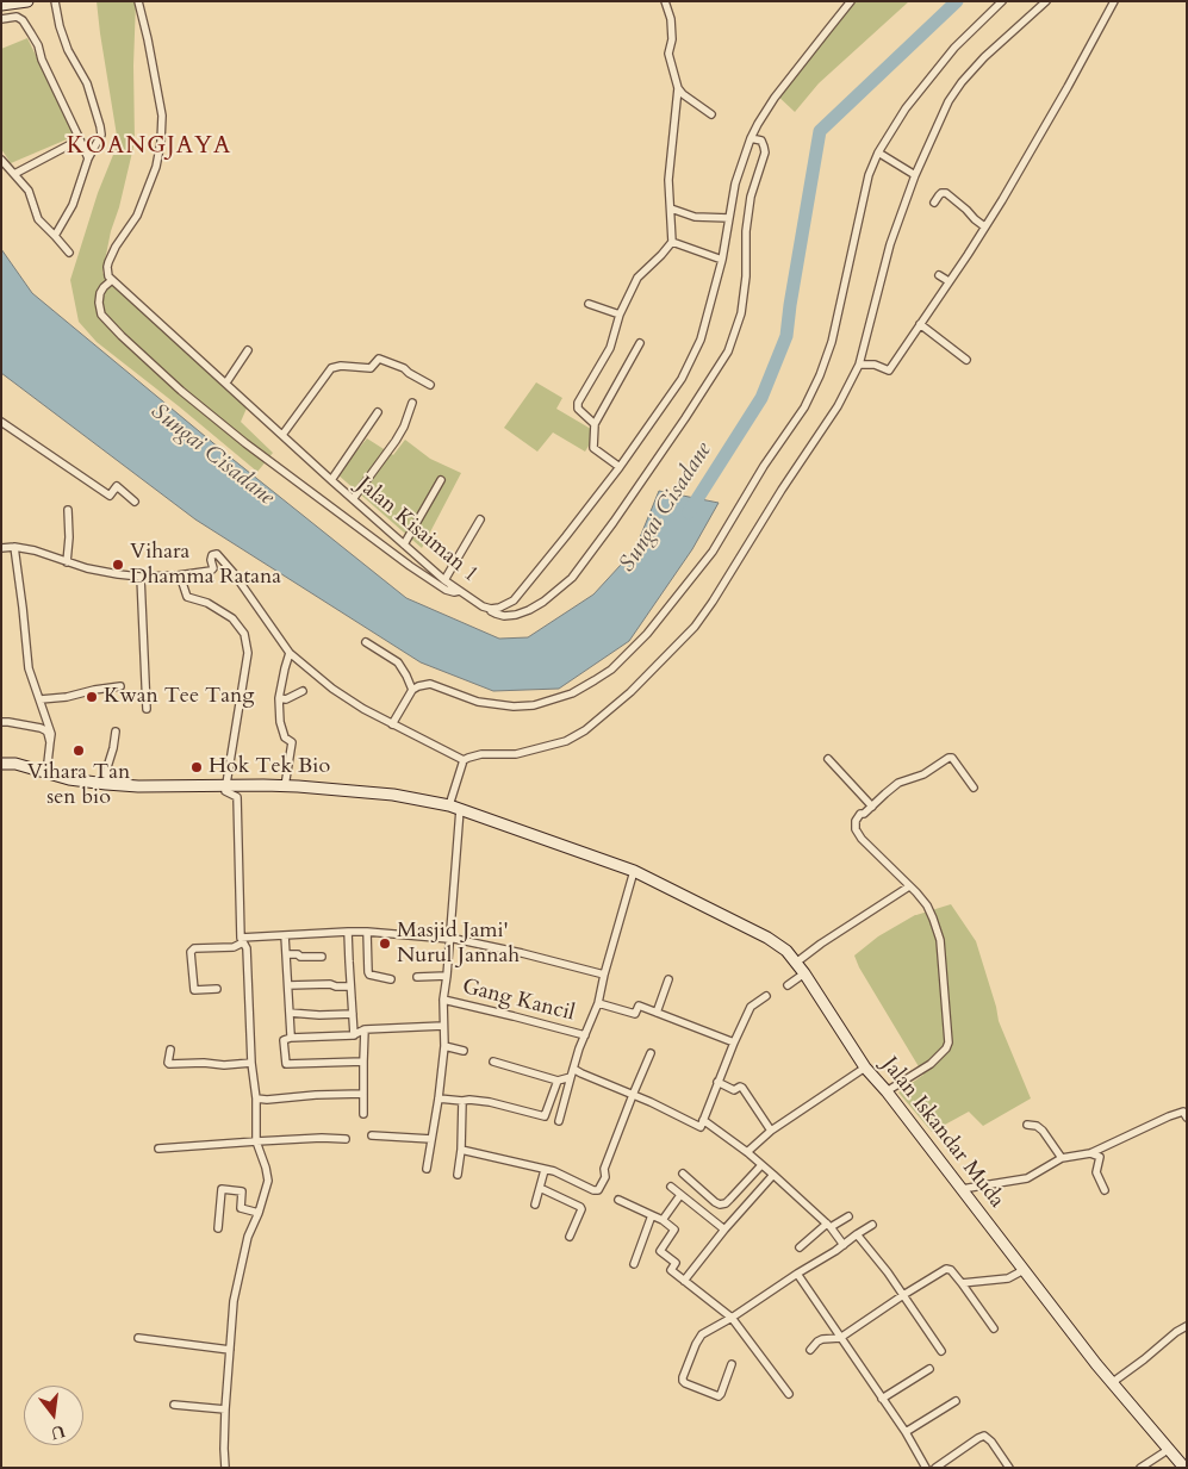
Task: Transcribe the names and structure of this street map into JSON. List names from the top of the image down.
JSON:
{
  "streets": {
    "street": ["Jalan Kisaiman 1", "Gang Kancil", "Jalan Iskandar Muda"]
  },
  "districts": ["KOANGJAYA"],
  "water": ["Sungai Cisadane"],
  "places": [
    "Vihara Dhamma Ratana",
    "Kwan Tee Tang",
    "Vihara Tan sen bio",
    "Hok Tek Bio",
    "Masjid Jami' Nurul Jannah"
  ],
  "north": "bottom"
}
